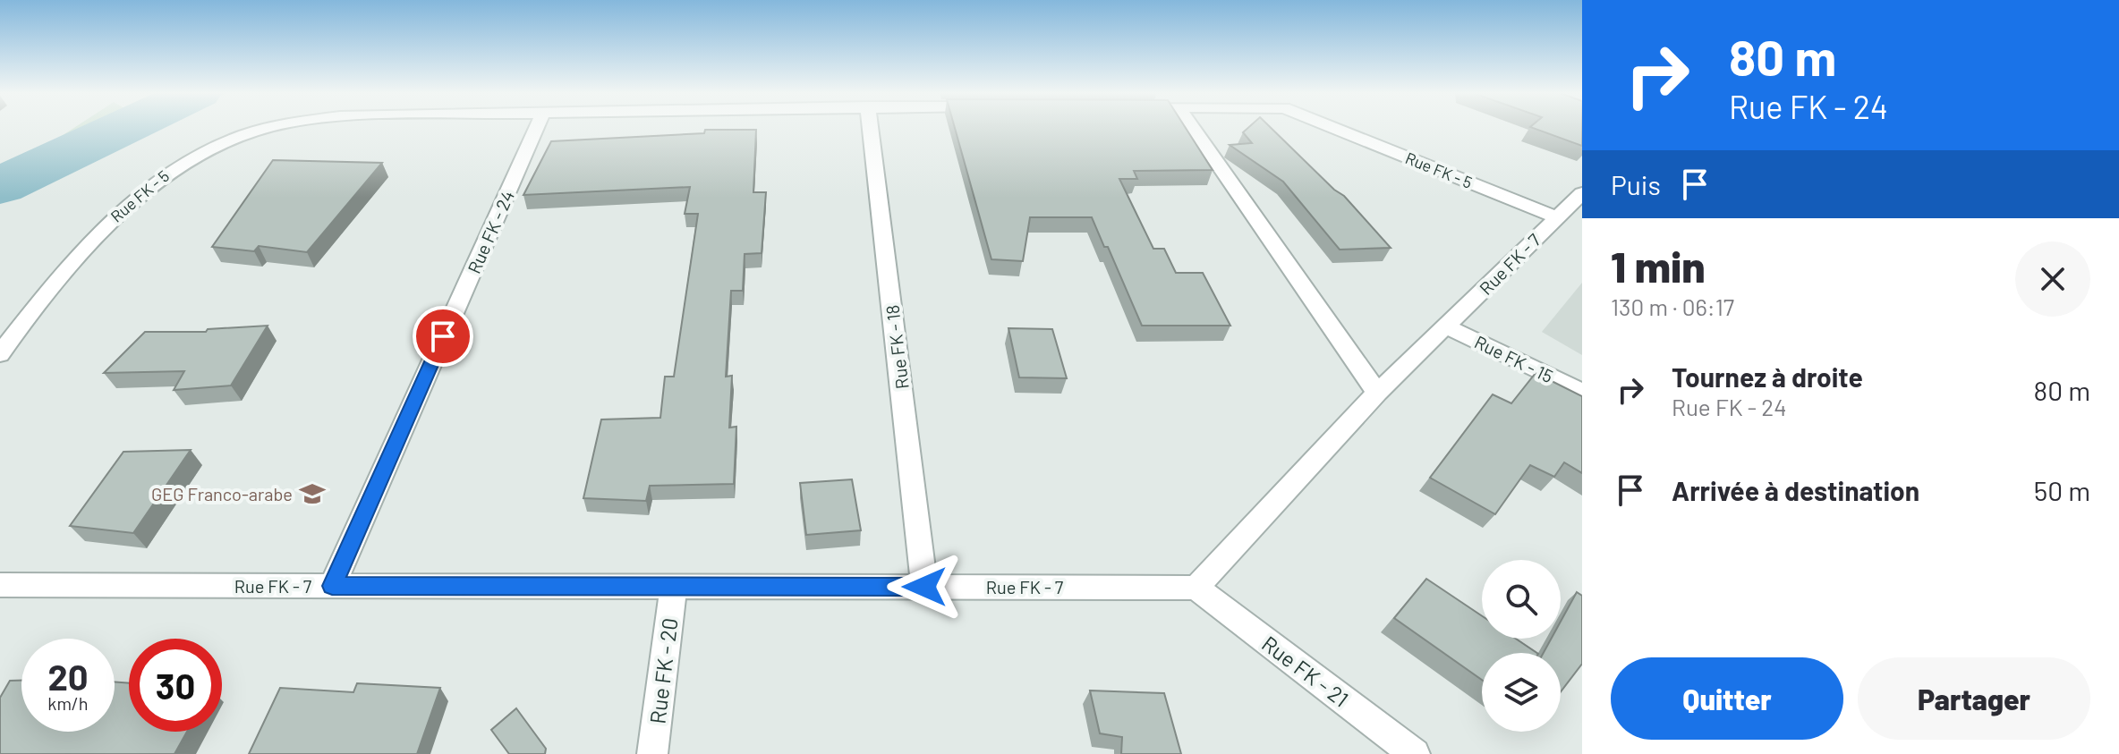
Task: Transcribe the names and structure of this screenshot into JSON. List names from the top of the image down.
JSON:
{
  "streets": {
    "street": [
      "Rue FK - 5",
      "Rue FK - 24",
      "Rue FK - 7",
      "Rue FK - 18",
      "Rue FK - 15",
      "Rue FK - 20",
      "Rue FK - 21"
    ]
  },
  "crossings": [
    ["Rue FK - 5", "Rue FK - 7"],
    ["Rue FK - 24", "Rue FK - 7"],
    ["Rue FK - 7", "Rue FK - 18"],
    ["Rue FK - 7", "Rue FK - 15"],
    ["Rue FK - 7", "Rue FK - 20"],
    ["Rue FK - 7", "Rue FK - 21"]
  ],
  "places": {
    "school or university": ["GEG Franco-arabe"]
  },
  "page": {
    "turn": ["80 m", "Rue FK - 24"],
    "then": "Puis",
    "heading": ["1 min", "130 m · 06:17"],
    "list": [
      {
        "name": "Tournez à droite",
        "note": "Rue FK - 24",
        "value": "80 m"
      },
      {
        "name": "Arrivée à destination",
        "value": "50 m"
      }
    ],
    "speed": "20 km/h",
    "limit": "30",
    "buttons": ["Quitter", "Partager"]
  }
}
